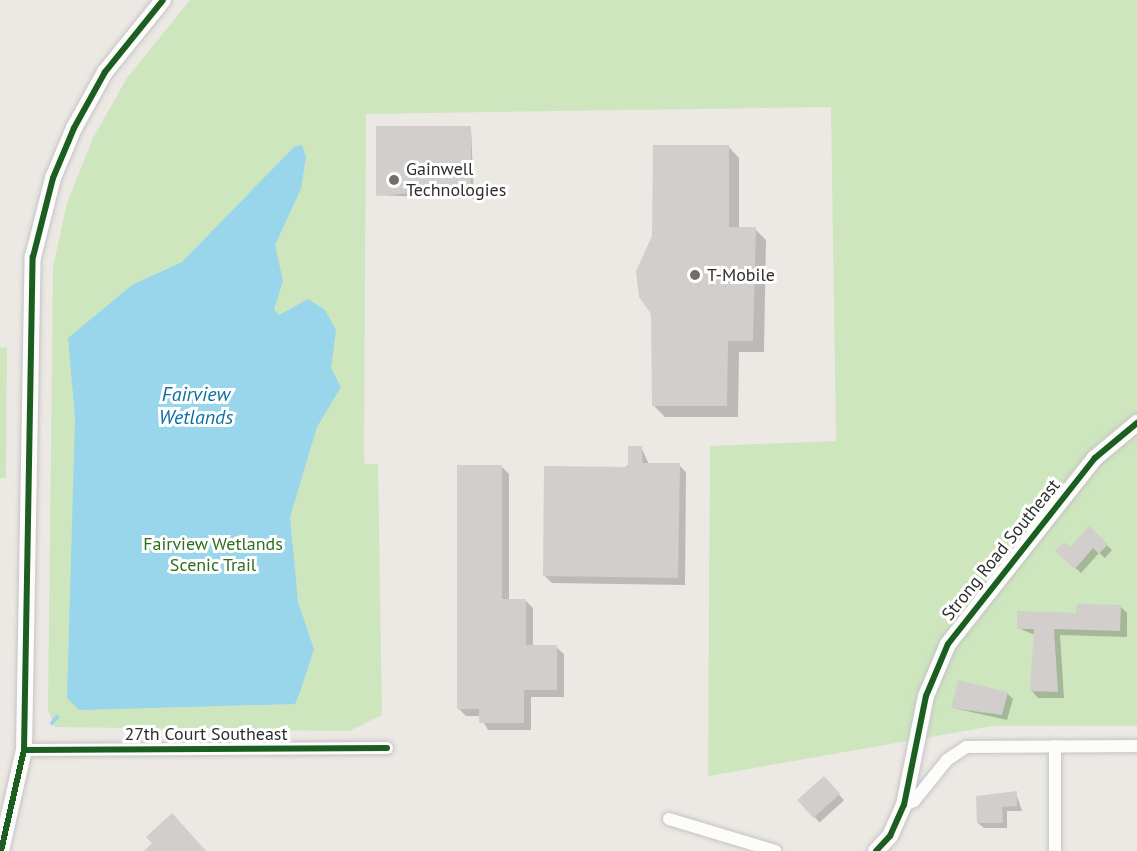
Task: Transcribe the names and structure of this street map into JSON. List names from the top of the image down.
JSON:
{
  "streets": {
    "main road": ["Strong Road Southeast"],
    "street": ["27th Court Southeast"]
  },
  "water": ["Fairview Wetlands"],
  "parks": ["Fairview Wetlands Scenic Trail"],
  "places": ["Gainwell Technologies", "T-Mobile"]
}
